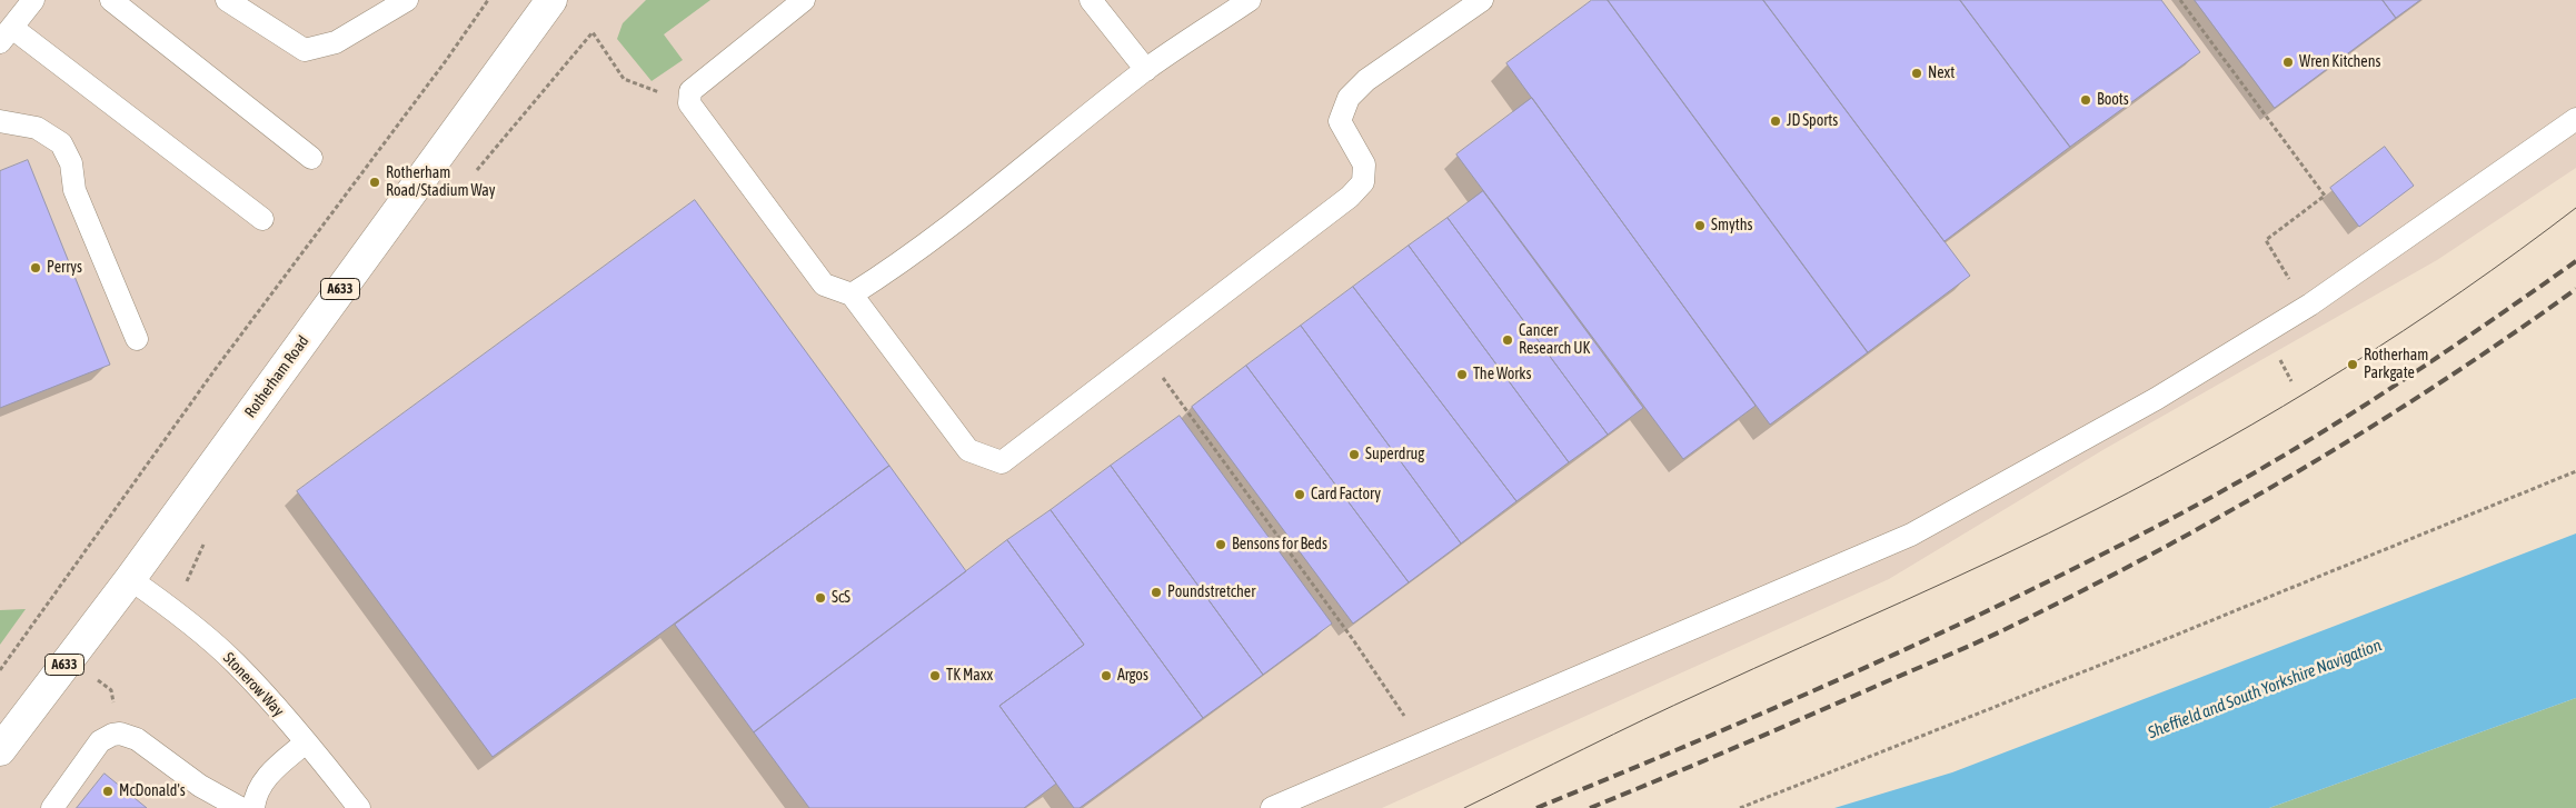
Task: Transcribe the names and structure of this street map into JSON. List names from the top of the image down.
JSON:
{
  "streets": {
    "main road": ["A633", "Rotherham Road"],
    "lane": ["Stonerow Way"]
  },
  "crossings": [
    ["Rotherham Road", "Stonerow Way"]
  ],
  "water": ["Sheffield and South Yorkshire Navigation"],
  "places": [
    "Wren Kitchens",
    "Next",
    "Boots",
    "JD Sports",
    "Rotherham Road/Stadium Way",
    "Smyths",
    "Perrys",
    "Cancer Research UK",
    "Rotherham Parkgate",
    "The Works",
    "Superdrug",
    "Card Factory",
    "Bensons for Beds",
    "Poundstretcher",
    "ScS",
    "TK Maxx",
    "Argos",
    "McDonald's"
  ]
}
